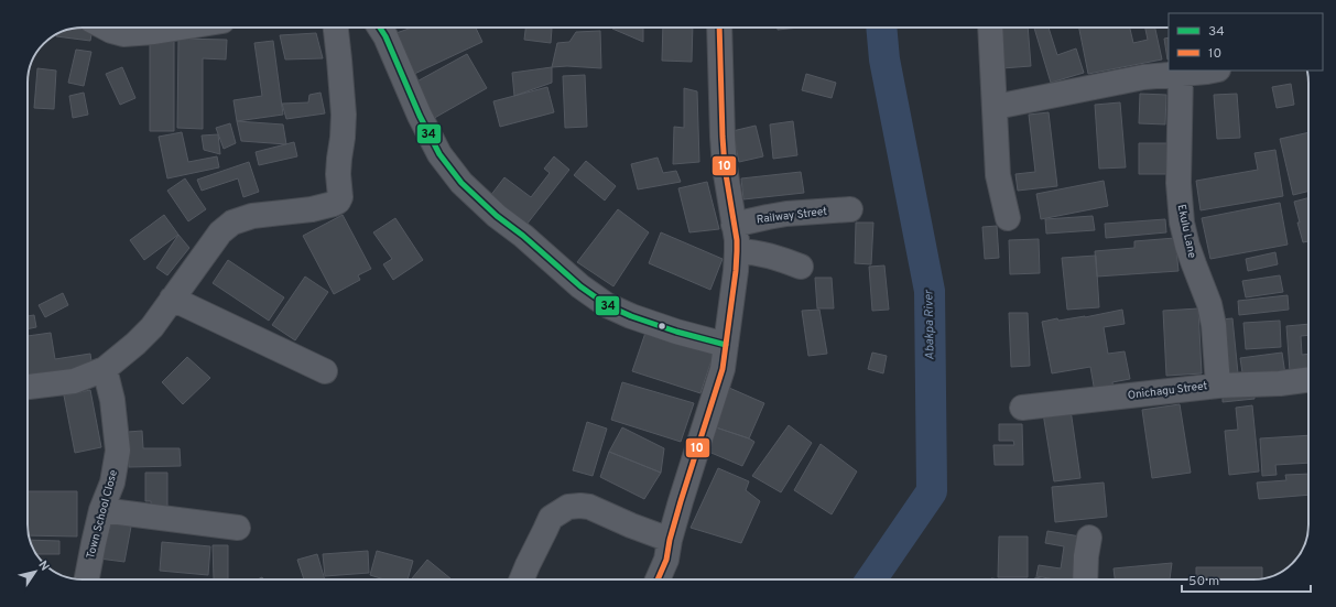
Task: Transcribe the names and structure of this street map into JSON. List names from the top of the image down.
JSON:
{
  "streets": {
    "street": [
      "Railway Street",
      "Ekulu Lane",
      "Onichagu Street",
      "Town School Close"
    ]
  },
  "crossings": [
    ["Ekulu Lane", "Onichagu Street"]
  ],
  "water": ["Abakpa River"],
  "lines": ["transit line 34", "transit line 10"],
  "legend": ["34", "10"],
  "scale_bar": "50 m",
  "north": "top right"
}
